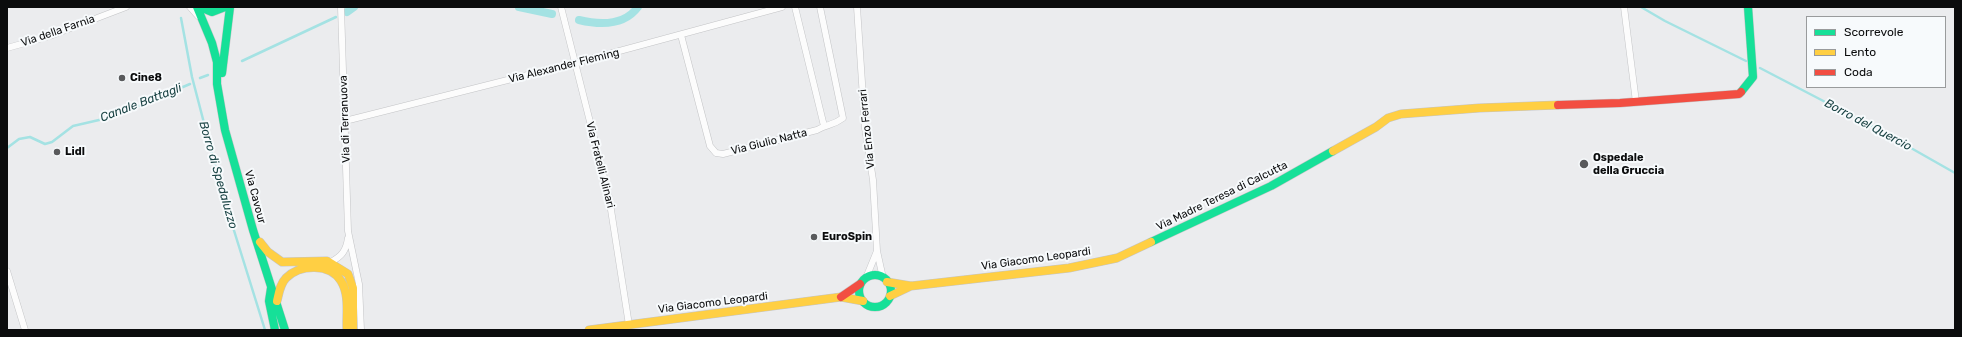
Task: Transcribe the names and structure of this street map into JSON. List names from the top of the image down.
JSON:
{
  "streets": {
    "street": [
      "Via della Farnia",
      "Via Alexander Fleming",
      "Via di Terranuova",
      "Via Enzo Ferrari",
      "Via Giulio Natta",
      "Via Fratelli Alinari",
      "Via Madre Teresa di Calcutta",
      "Via Cavour",
      "Via Giacomo Leopardi"
    ]
  },
  "crossings": [
    ["Via Alexander Fleming", "Via di Terranuova"],
    ["Via Alexander Fleming", "Via Giulio Natta"],
    ["Via Alexander Fleming", "Via Fratelli Alinari"],
    ["Via Enzo Ferrari", "Via Giacomo Leopardi"],
    ["Via Fratelli Alinari", "Via Giacomo Leopardi"],
    ["Via Madre Teresa di Calcutta", "Via Giacomo Leopardi"]
  ],
  "water": ["Canale Battagli", "Borro del Quercio", "Borro di Spedaluzzo"],
  "places": [
    "Cine8",
    "Lidl",
    "Ospedale della Gruccia",
    "EuroSpin"
  ],
  "legend": ["Scorrevole", "Lento", "Coda"]
}
